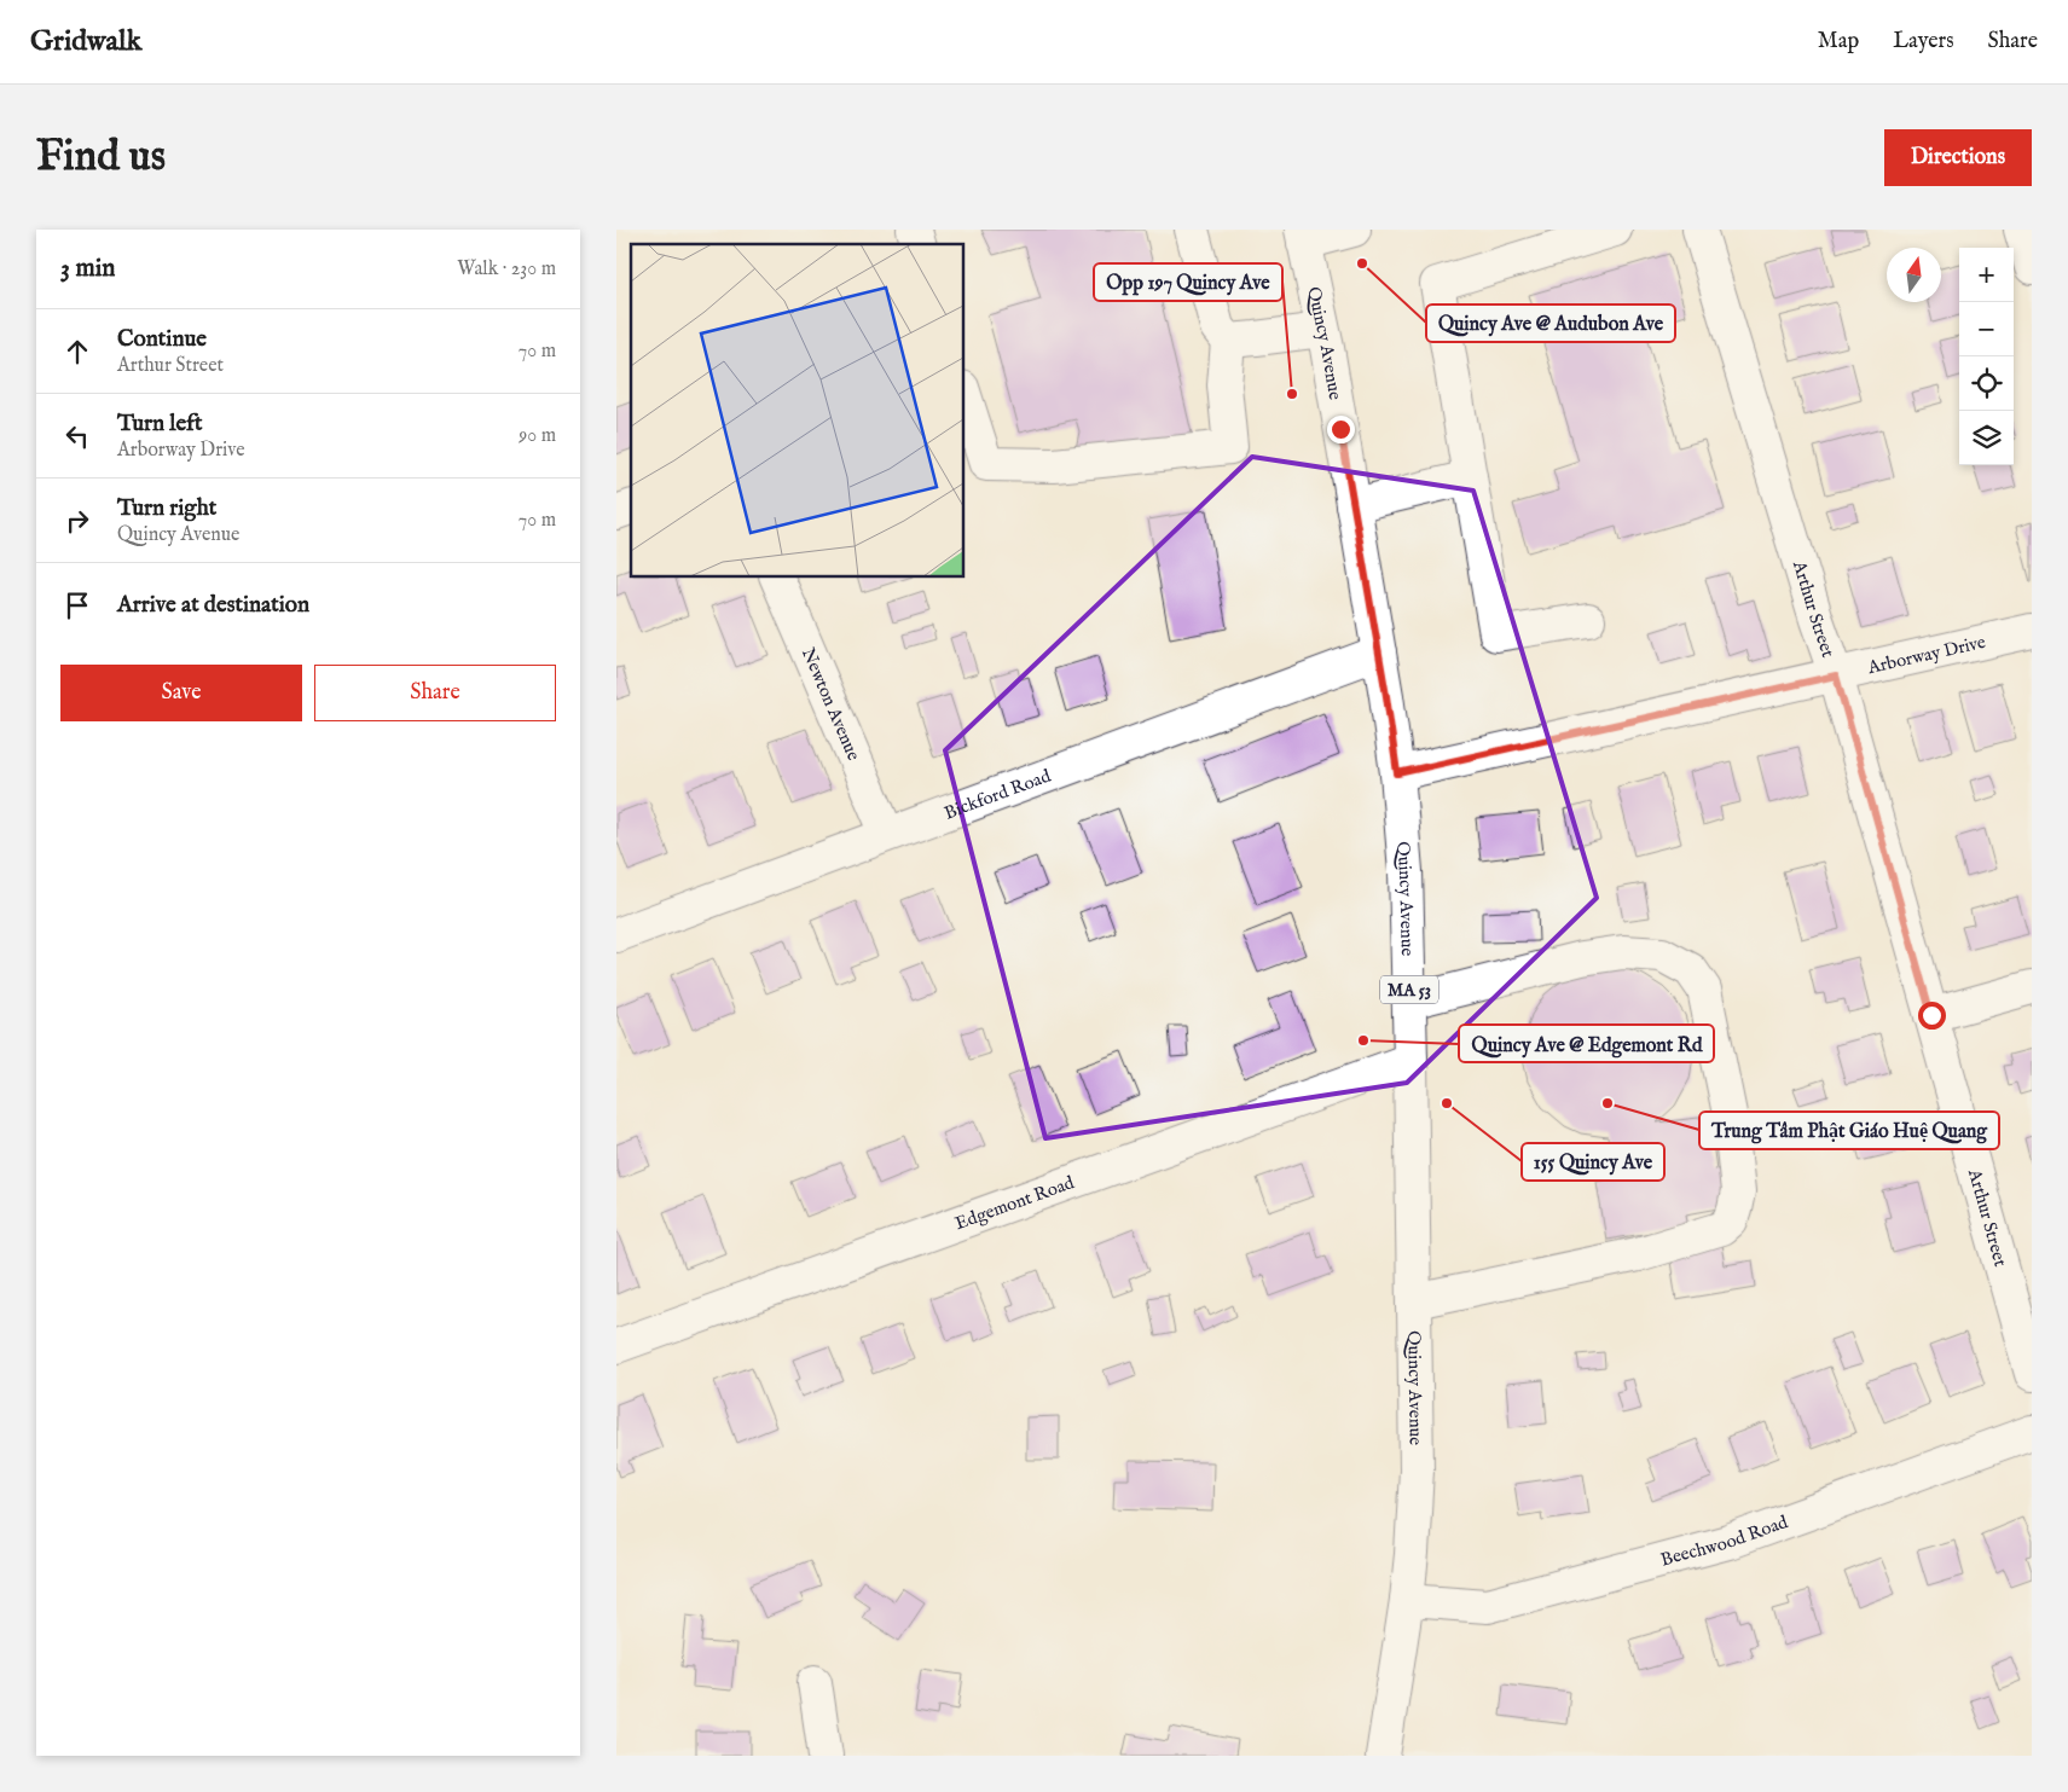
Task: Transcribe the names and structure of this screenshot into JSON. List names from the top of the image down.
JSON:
{
  "streets": {
    "street": [
      "Quincy Avenue",
      "Arthur Street",
      "Arborway Drive",
      "Newton Avenue",
      "Bickford Road",
      "MA 53",
      "Edgemont Road",
      "Beechwood Road"
    ]
  },
  "crossings": [
    ["Quincy Avenue", "Arborway Drive"],
    ["Quincy Avenue", "Bickford Road"],
    ["Quincy Avenue", "Edgemont Road"],
    ["Quincy Avenue", "Beechwood Road"],
    ["Arthur Street", "Arborway Drive"],
    ["Newton Avenue", "Bickford Road"]
  ],
  "places": [
    "Quincy Ave @ Audubon Ave",
    "Opp 197 Quincy Ave",
    "Quincy Ave @ Edgemont Rd",
    "155 Quincy Ave",
    "Trung Tâm Phật Giáo Huệ Quang"
  ],
  "north": "top",
  "page": {
    "header": "Gridwalk",
    "nav": ["Map", "Layers", "Share"],
    "buttons": [
      "Directions",
      ["Save", "Share"]
    ],
    "title": "Find us",
    "heading": ["3 min", "Walk · 230 m"],
    "map_buttons": ["+", "−"],
    "list": [
      ["Continue", "Arthur Street", "70 m"],
      ["Turn left", "Arborway Drive", "90 m"],
      ["Turn right", "Quincy Avenue", "70 m"],
      "Arrive at destination"
    ]
  }
}
